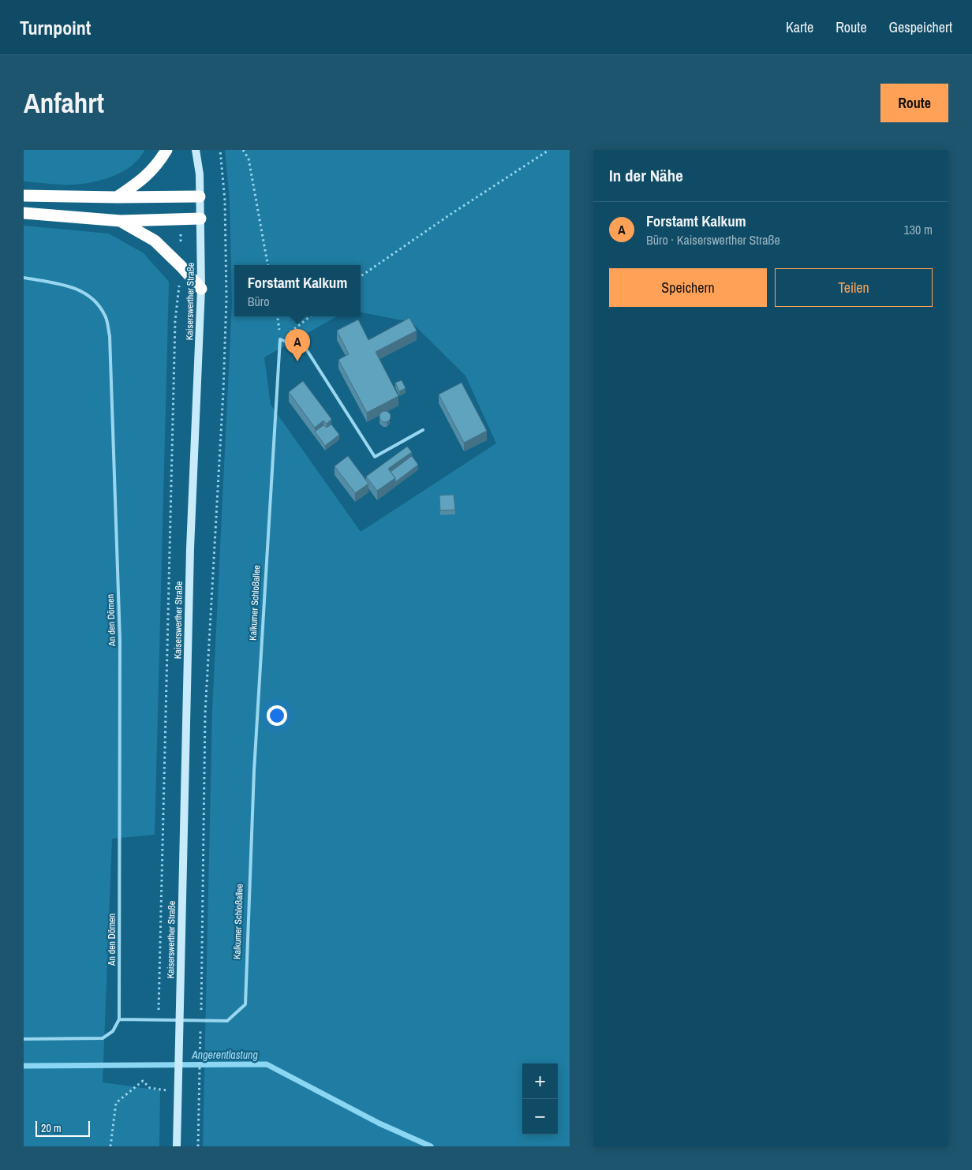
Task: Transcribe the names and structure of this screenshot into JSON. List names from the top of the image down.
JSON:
{
  "streets": {
    "main road": ["Kaiserswerther Straße"],
    "lane": ["Kalkumer Schloßallee", "An den Dörnen"]
  },
  "crossings": [
    ["Kaiserswerther Straße", "Kalkumer Schloßallee"],
    ["Kalkumer Schloßallee", "An den Dörnen"]
  ],
  "water": ["Angerentlastung"],
  "scale_bar": "20 m",
  "page": {
    "header": "Turnpoint",
    "nav": ["Karte", "Route", "Gespeichert"],
    "buttons": [
      "Route",
      ["Speichern", "Teilen"]
    ],
    "title": "Anfahrt",
    "heading": "In der Nähe",
    "list": [
      {
        "mark": "A",
        "name": "Forstamt Kalkum",
        "note": "Büro · Kaiserswerther Straße",
        "value": "130 m"
      }
    ],
    "popup": ["Forstamt Kalkum", "Büro"],
    "pins": "A",
    "map_buttons": ["+", "−"],
    "scale": "20 m"
  }
}
